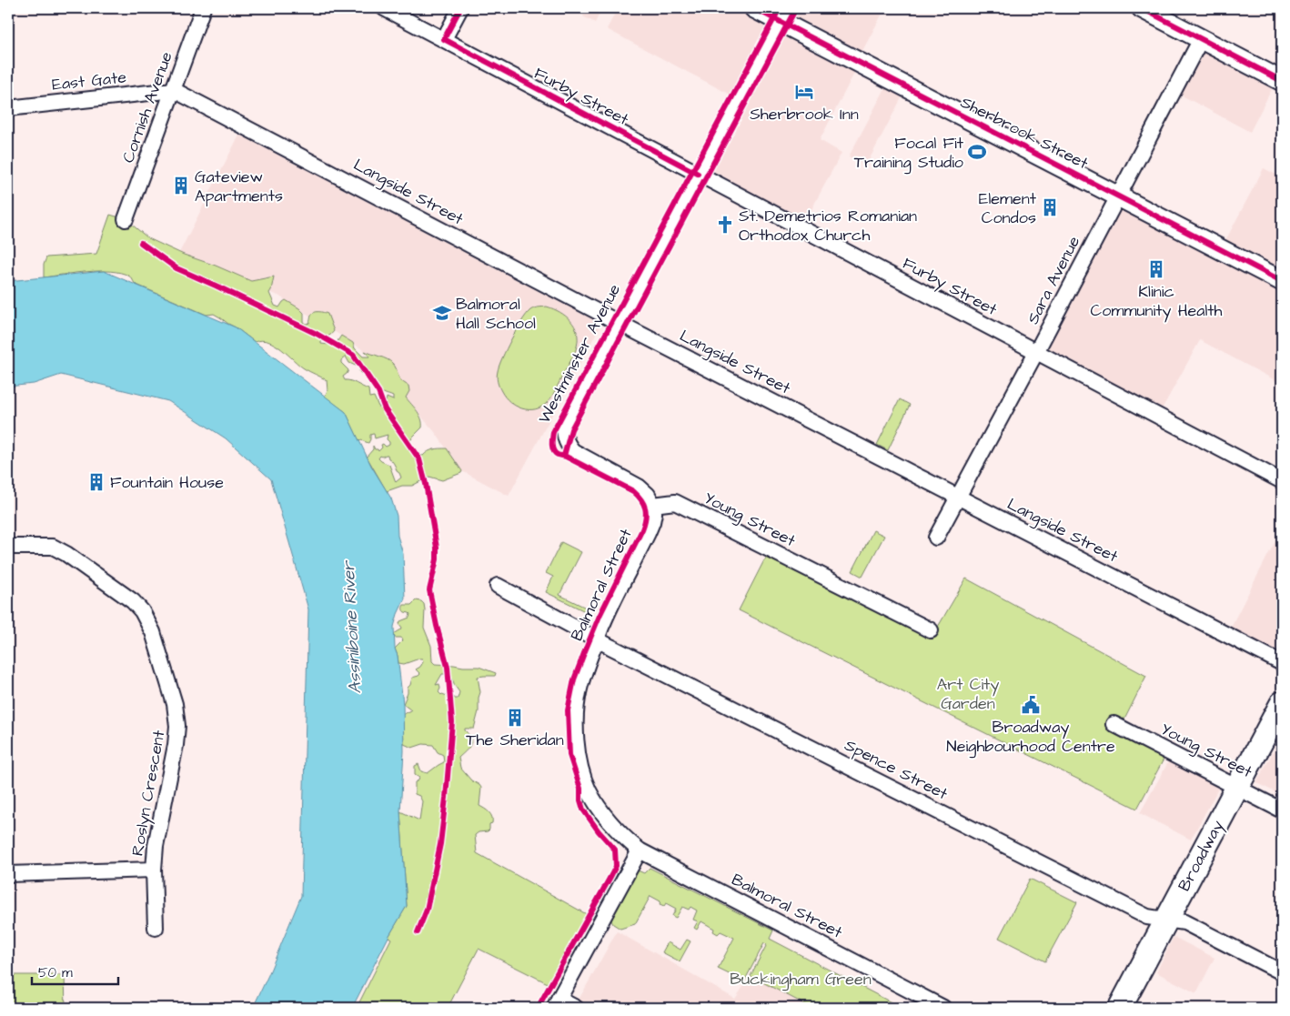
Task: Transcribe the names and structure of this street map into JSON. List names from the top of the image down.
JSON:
{
  "streets": {
    "highway": ["Broadway"],
    "main road": ["Sherbrook Street"],
    "street": [
      "East Gate",
      "Furby Street",
      "Cornish Avenue",
      "Langside Street",
      "Sara Avenue",
      "Westminster Avenue",
      "Young Street",
      "Balmoral Street",
      "Spence Street",
      "Roslyn Crescent"
    ]
  },
  "crossings": [
    ["East Gate", "Cornish Avenue"],
    ["East Gate", "Langside Street"],
    ["Furby Street", "Sara Avenue"],
    ["Furby Street", "Westminster Avenue"],
    ["Cornish Avenue", "Langside Street"],
    ["Sherbrook Street", "Sara Avenue"],
    ["Sherbrook Street", "Westminster Avenue"],
    ["Langside Street", "Sara Avenue"],
    ["Langside Street", "Westminster Avenue"],
    ["Westminster Avenue", "Young Street"],
    ["Westminster Avenue", "Balmoral Street"],
    ["Young Street", "Balmoral Street"],
    ["Young Street", "Broadway"],
    ["Balmoral Street", "Spence Street"],
    ["Spence Street", "Broadway"]
  ],
  "water": ["Assiniboine River"],
  "parks": ["Art City Garden", "Buckingham Green"],
  "places": {
    "hotel": ["Sherbrook Inn"],
    "sports": ["Focal Fit Training Studio"],
    "building": [
      "Gateview Apartments",
      "Element Condos",
      "Klinic Community Health",
      "Fountain House",
      "The Sheridan"
    ],
    "church": ["St. Demetrios Romanian Orthodox Church"],
    "school or university": ["Balmoral Hall School"],
    "public building": ["Broadway Neighbourhood Centre"]
  },
  "scale_bar": "50 m"
}
